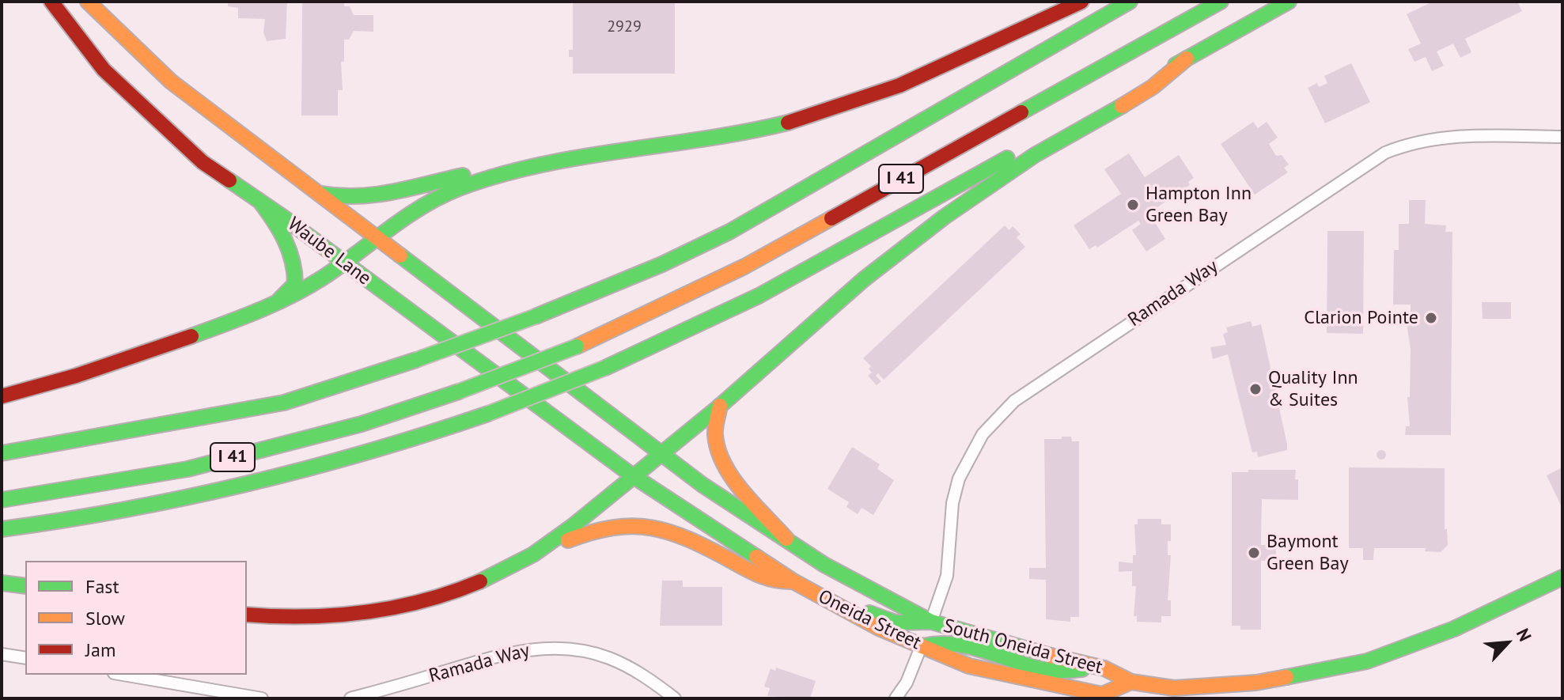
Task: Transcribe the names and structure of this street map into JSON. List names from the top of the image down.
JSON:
{
  "streets": {
    "main road": [
      "I 41",
      "Waube Lane",
      "Oneida Street",
      "South Oneida Street"
    ],
    "street": ["Ramada Way"]
  },
  "crossings": [
    ["Waube Lane", "Oneida Street"],
    ["Ramada Way", "South Oneida Street"],
    ["Oneida Street", "South Oneida Street"]
  ],
  "places": [
    "Hampton Inn Green Bay",
    "Clarion Pointe",
    "Quality Inn & Suites",
    "Baymont Green Bay"
  ],
  "house_numbers": ["2929"],
  "legend": ["Fast", "Slow", "Jam"],
  "north": "top right"
}
